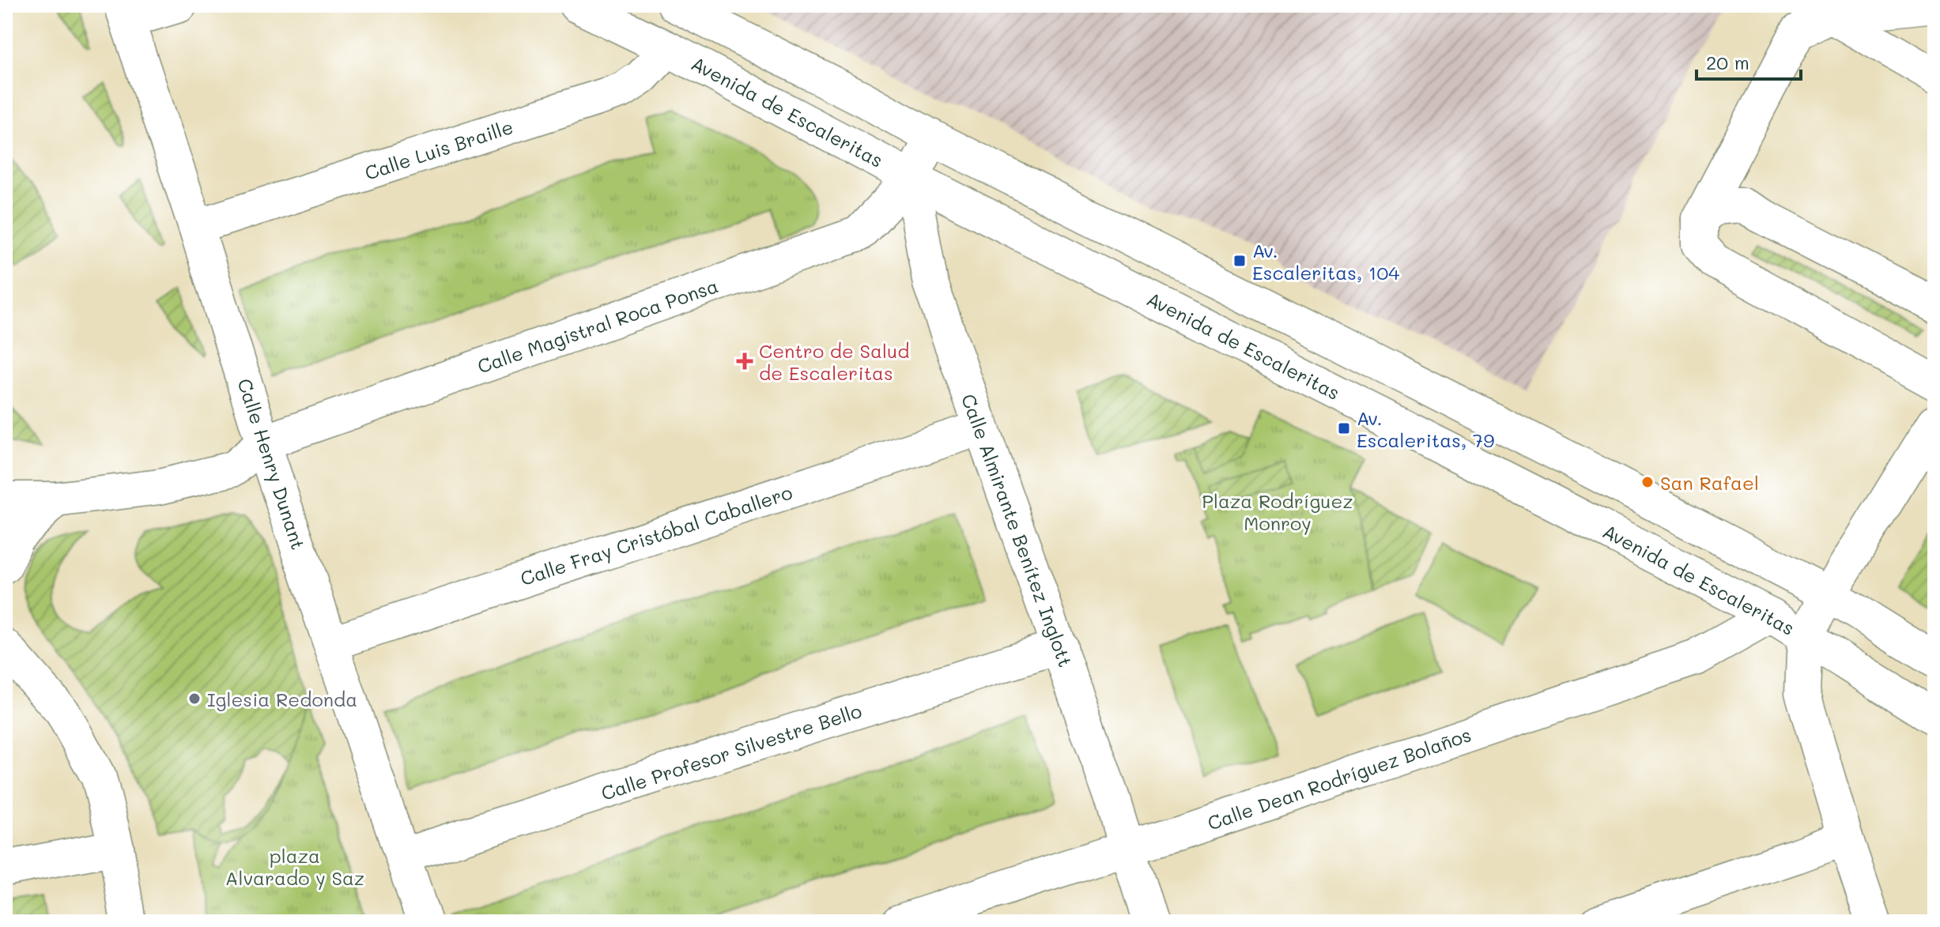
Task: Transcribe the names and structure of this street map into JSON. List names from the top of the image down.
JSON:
{
  "streets": {
    "street": [
      "Avenida de Escaleritas",
      "Calle Luis Braille",
      "Calle Magistral Roca Ponsa",
      "Calle Henry Dunant",
      "Calle Almirante Benítez Inglott",
      "Calle Fray Cristóbal Caballero",
      "Calle Profesor Silvestre Bello",
      "Calle Dean Rodríguez Bolaños"
    ]
  },
  "crossings": [
    ["Avenida de Escaleritas", "Calle Luis Braille"],
    ["Avenida de Escaleritas", "Calle Magistral Roca Ponsa"],
    ["Avenida de Escaleritas", "Calle Almirante Benítez Inglott"],
    ["Avenida de Escaleritas", "Calle Dean Rodríguez Bolaños"],
    ["Calle Luis Braille", "Calle Henry Dunant"],
    ["Calle Magistral Roca Ponsa", "Calle Henry Dunant"],
    ["Calle Magistral Roca Ponsa", "Calle Almirante Benítez Inglott"],
    ["Calle Henry Dunant", "Calle Fray Cristóbal Caballero"],
    ["Calle Henry Dunant", "Calle Profesor Silvestre Bello"],
    ["Calle Almirante Benítez Inglott", "Calle Fray Cristóbal Caballero"],
    ["Calle Almirante Benítez Inglott", "Calle Profesor Silvestre Bello"],
    ["Calle Almirante Benítez Inglott", "Calle Dean Rodríguez Bolaños"]
  ],
  "parks": ["Plaza Rodríguez Monroy", "plaza Alvarado y Saz"],
  "places": {
    "transit": ["Av. Escaleritas, 104", "Av. Escaleritas, 79"],
    "health": ["Centro de Salud de Escaleritas"],
    "other": ["San Rafael", "Iglesia Redonda"]
  },
  "scale_bar": "20 m"
}
